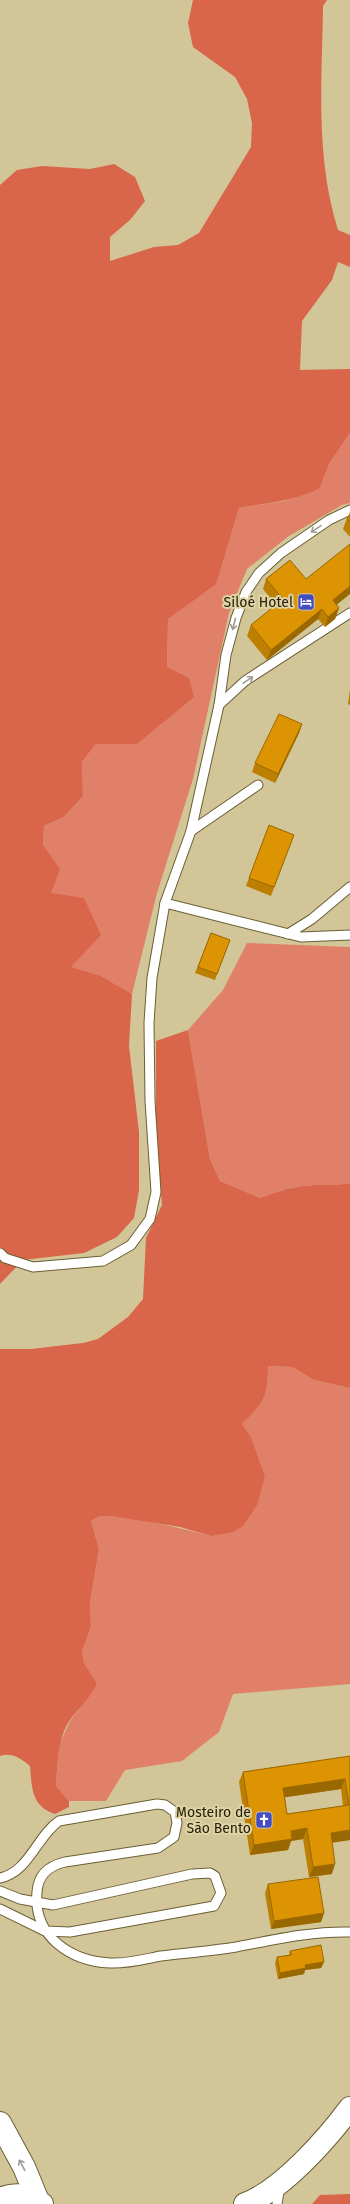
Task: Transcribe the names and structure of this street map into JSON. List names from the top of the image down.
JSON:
{
  "places": {
    "hotel": ["Siloé Hotel"],
    "church": ["Mosteiro de São Bento"]
  }
}
